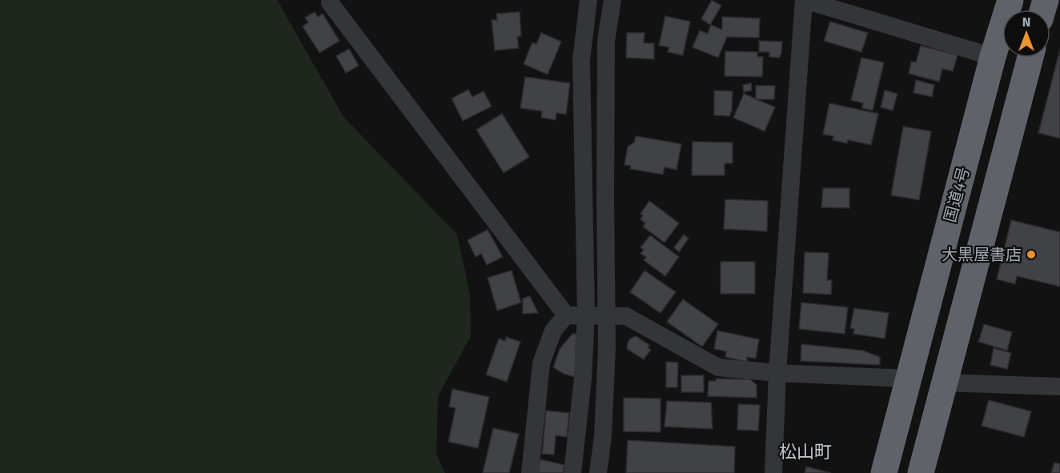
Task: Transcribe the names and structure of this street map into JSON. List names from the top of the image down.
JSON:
{
  "streets": {
    "highway": ["国道4号"]
  },
  "districts": ["松山町"],
  "places": ["大黒屋書店"],
  "north": "top"
}
